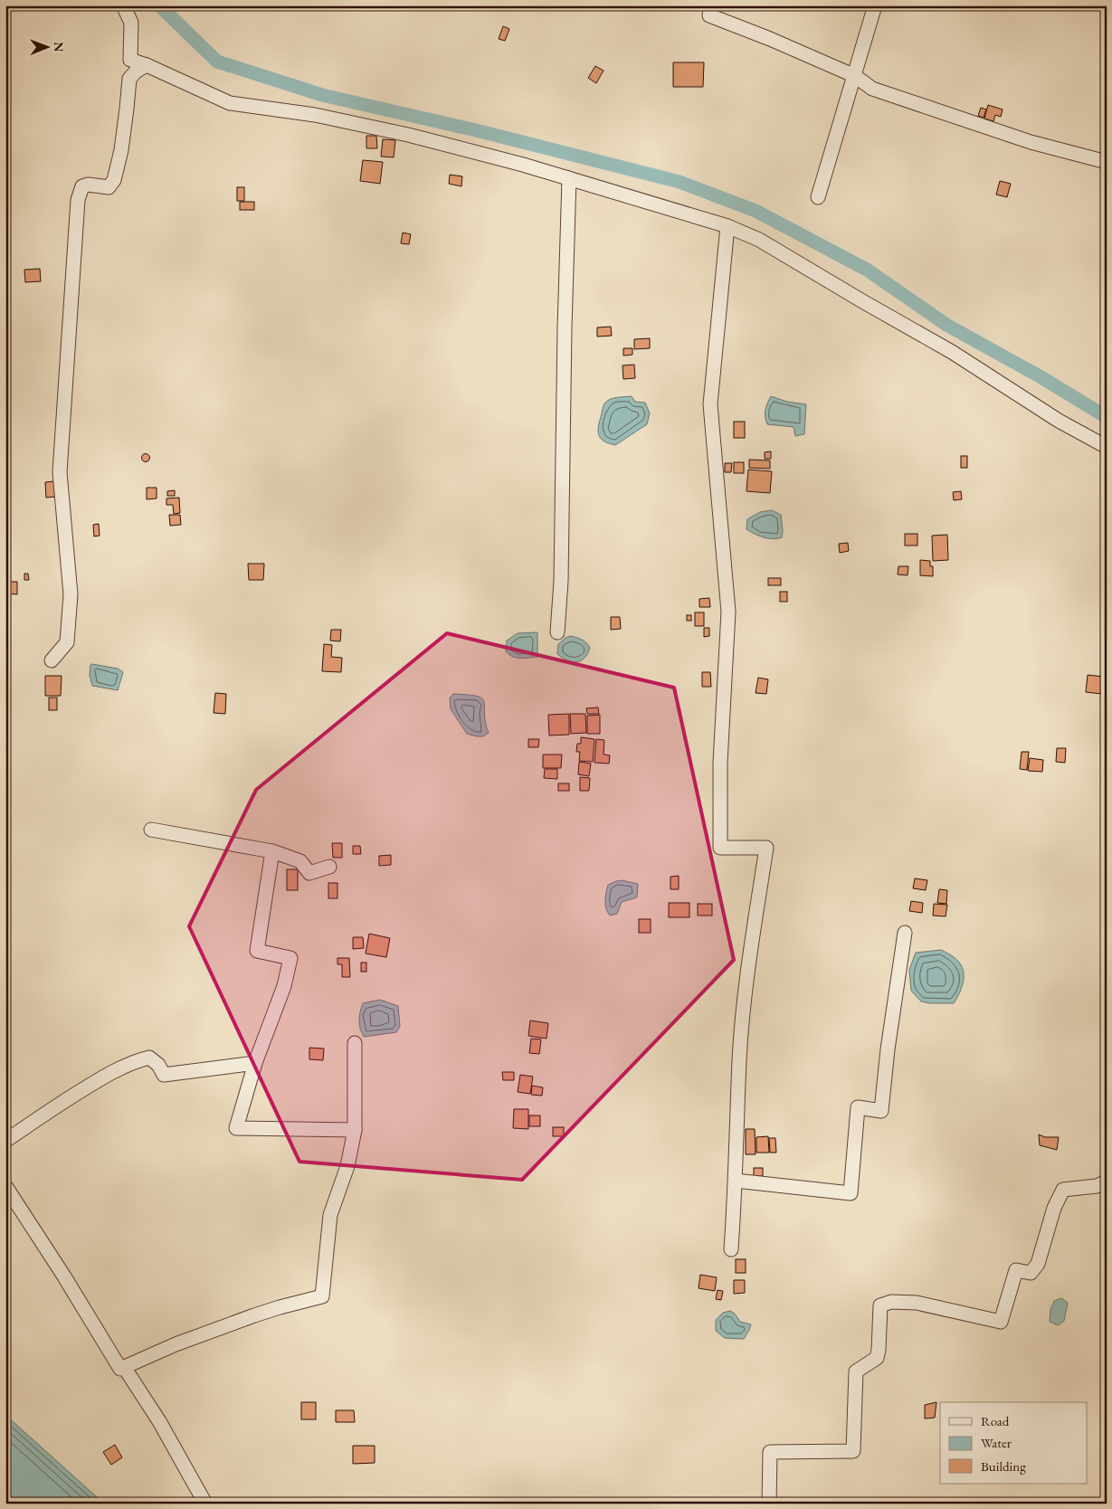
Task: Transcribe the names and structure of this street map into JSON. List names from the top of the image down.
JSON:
{
  "legend": ["Road", "Water", "Building"],
  "north": "right"
}
